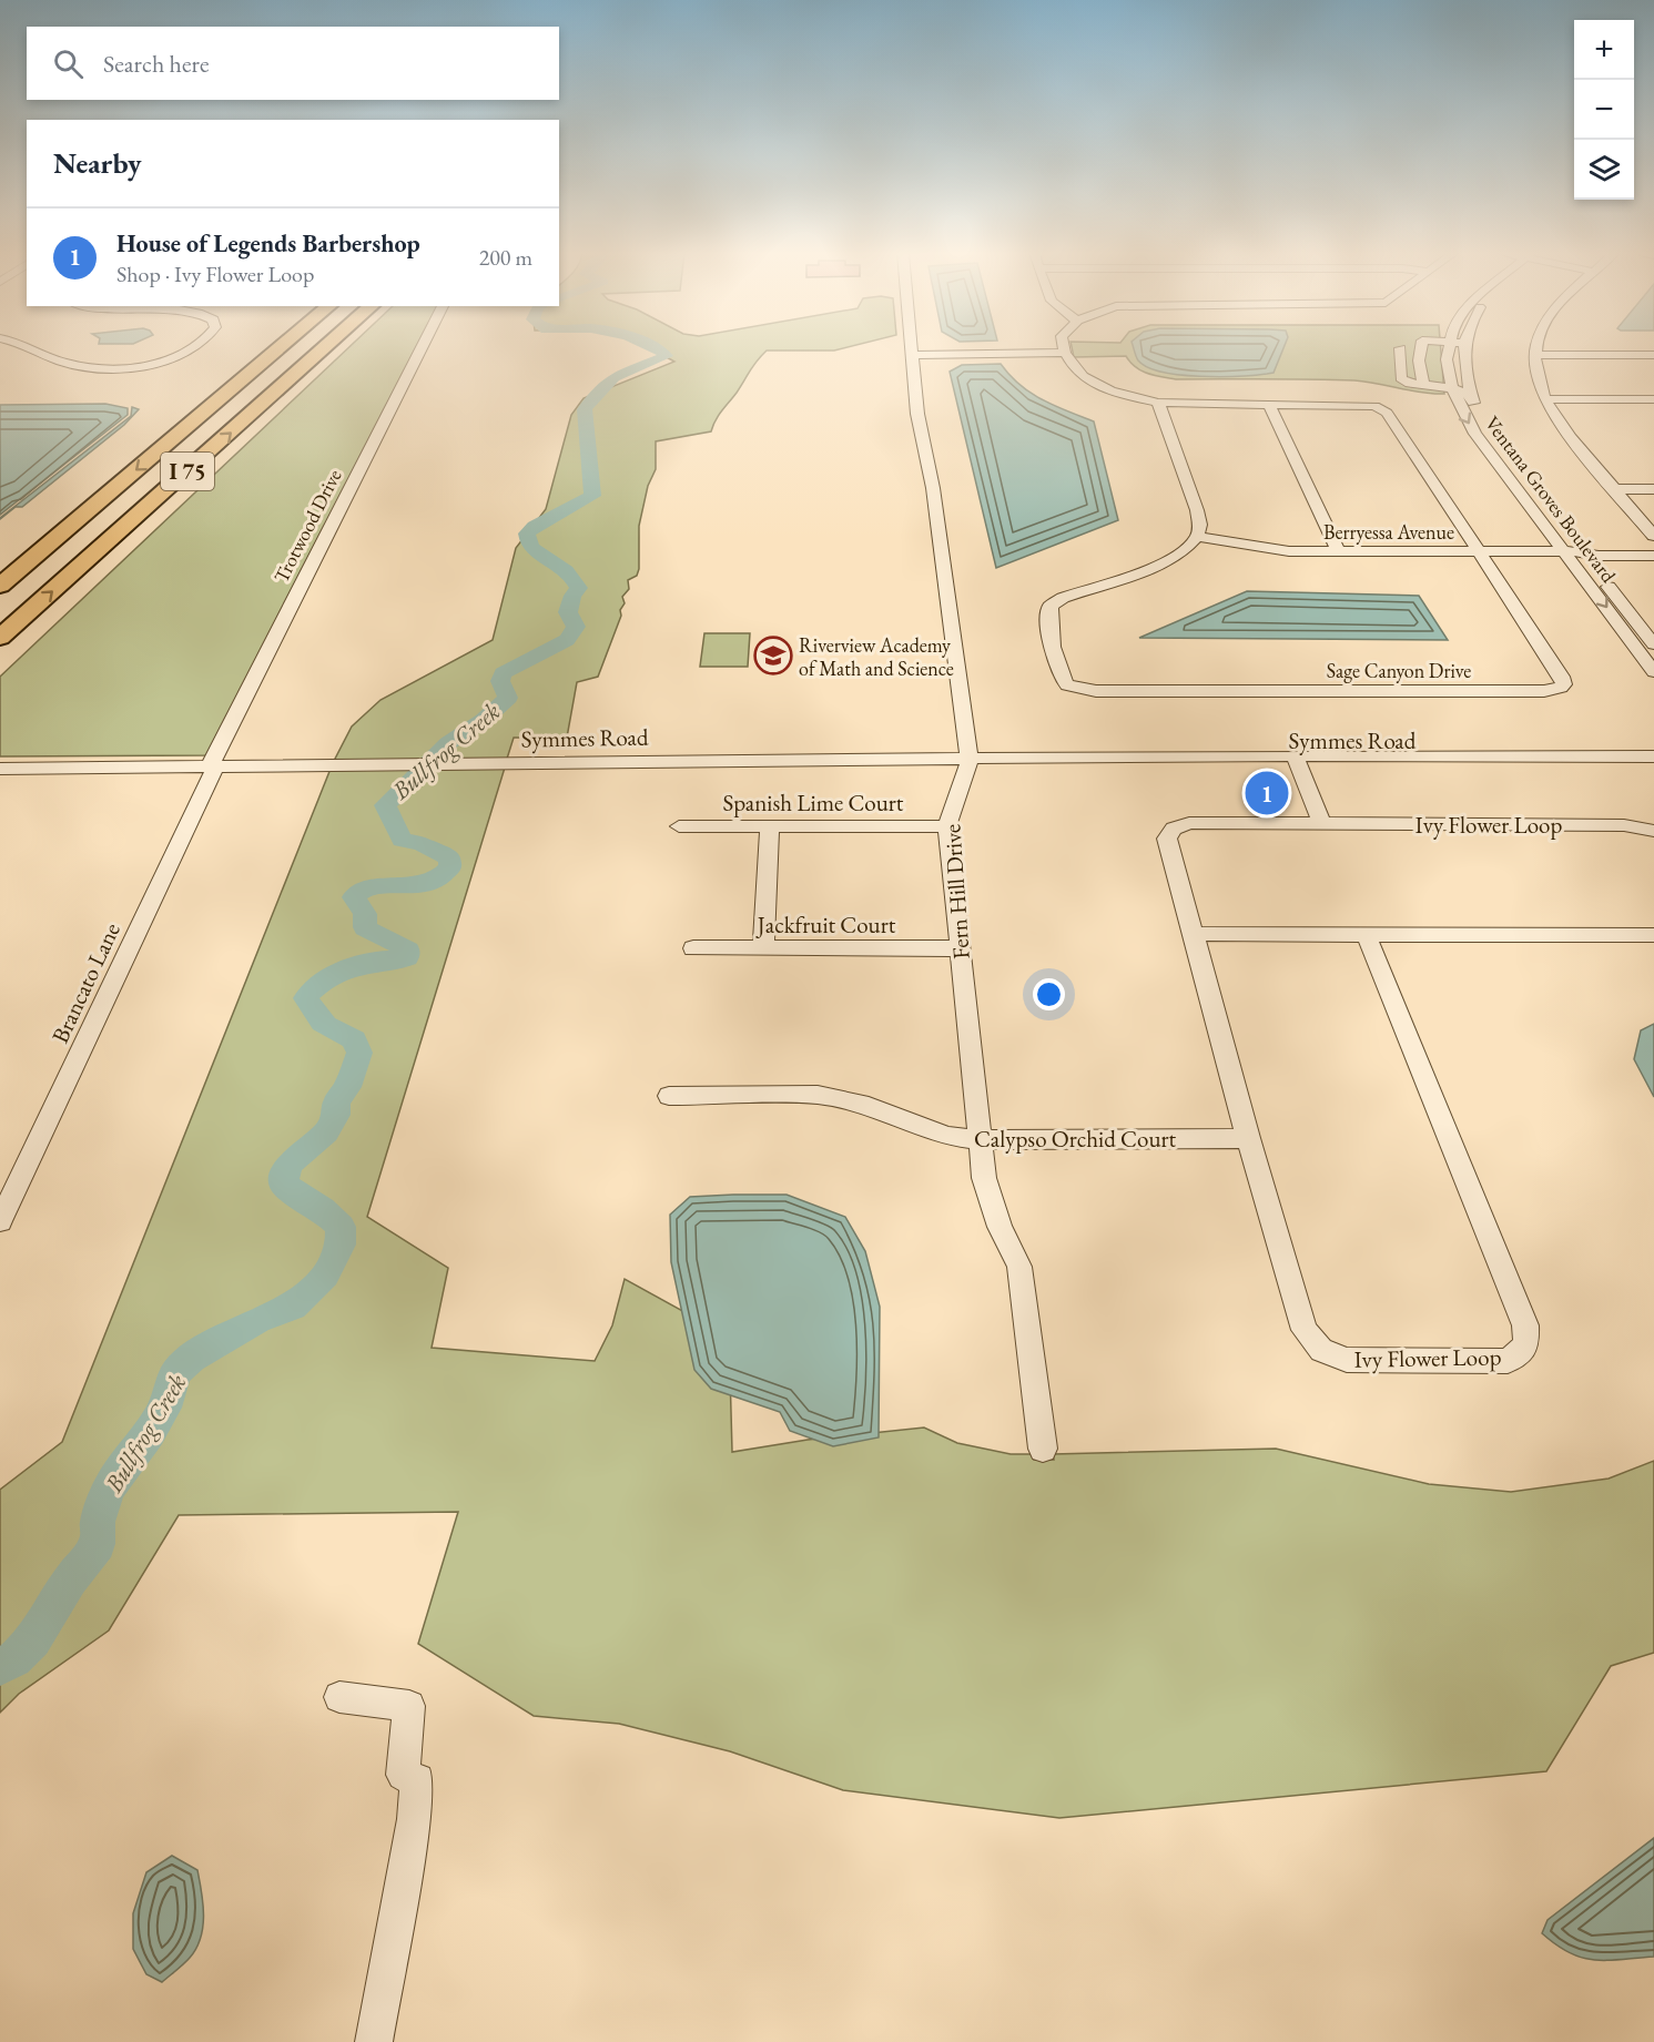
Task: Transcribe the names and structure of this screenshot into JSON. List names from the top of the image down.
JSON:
{
  "streets": {
    "highway": ["I 75"],
    "street": [
      "Ventana Groves Boulevard",
      "Trotwood Drive",
      "Berryessa Avenue",
      "Sage Canyon Drive",
      "Symmes Road",
      "Spanish Lime Court",
      "Ivy Flower Loop",
      "Fern Hill Drive",
      "Jackfruit Court",
      "Brancato Lane",
      "Calypso Orchid Court"
    ]
  },
  "crossings": [
    ["Ventana Groves Boulevard", "Berryessa Avenue"],
    ["Trotwood Drive", "Symmes Road"],
    ["Trotwood Drive", "Brancato Lane"],
    ["Berryessa Avenue", "Sage Canyon Drive"],
    ["Symmes Road", "Fern Hill Drive"],
    ["Symmes Road", "Brancato Lane"],
    ["Spanish Lime Court", "Fern Hill Drive"],
    ["Ivy Flower Loop", "Calypso Orchid Court"],
    ["Fern Hill Drive", "Jackfruit Court"],
    ["Fern Hill Drive", "Calypso Orchid Court"]
  ],
  "water": ["Bullfrog Creek"],
  "places": {
    "school or university": ["Riverview Academy of Math and Science"]
  },
  "page": {
    "map_buttons": ["+", "−"],
    "search": "Search here",
    "heading": "Nearby",
    "list": [
      {
        "mark": "1",
        "name": "House of Legends Barbershop",
        "note": "Shop · Ivy Flower Loop",
        "value": "200 m"
      }
    ],
    "pins": "1"
  }
}
